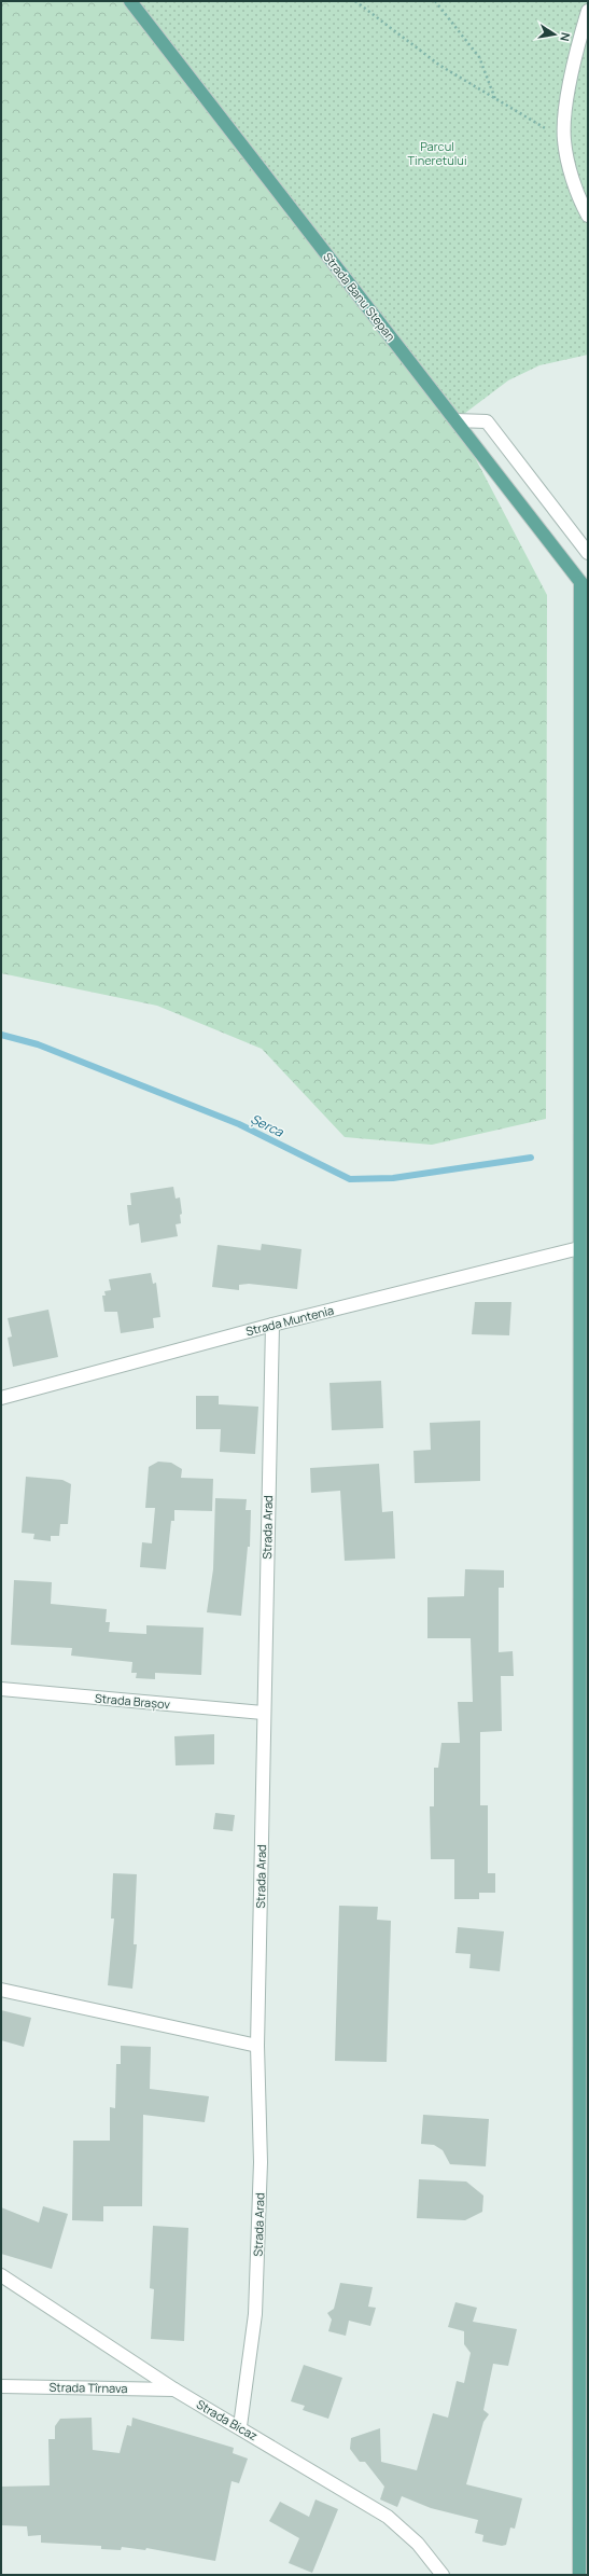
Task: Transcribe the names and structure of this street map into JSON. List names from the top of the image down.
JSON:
{
  "streets": {
    "main road": ["Strada Banu Stepan"],
    "street": [
      "Strada Muntenia",
      "Strada Arad",
      "Strada Brașov",
      "Strada Tîrnava",
      "Strada Bicaz"
    ]
  },
  "crossings": [
    ["Strada Muntenia", "Strada Arad"],
    ["Strada Arad", "Strada Brașov"],
    ["Strada Arad", "Strada Bicaz"],
    ["Strada Tîrnava", "Strada Bicaz"]
  ],
  "water": ["Șerca"],
  "parks": ["Parcul Tineretului"],
  "north": "right"
}
